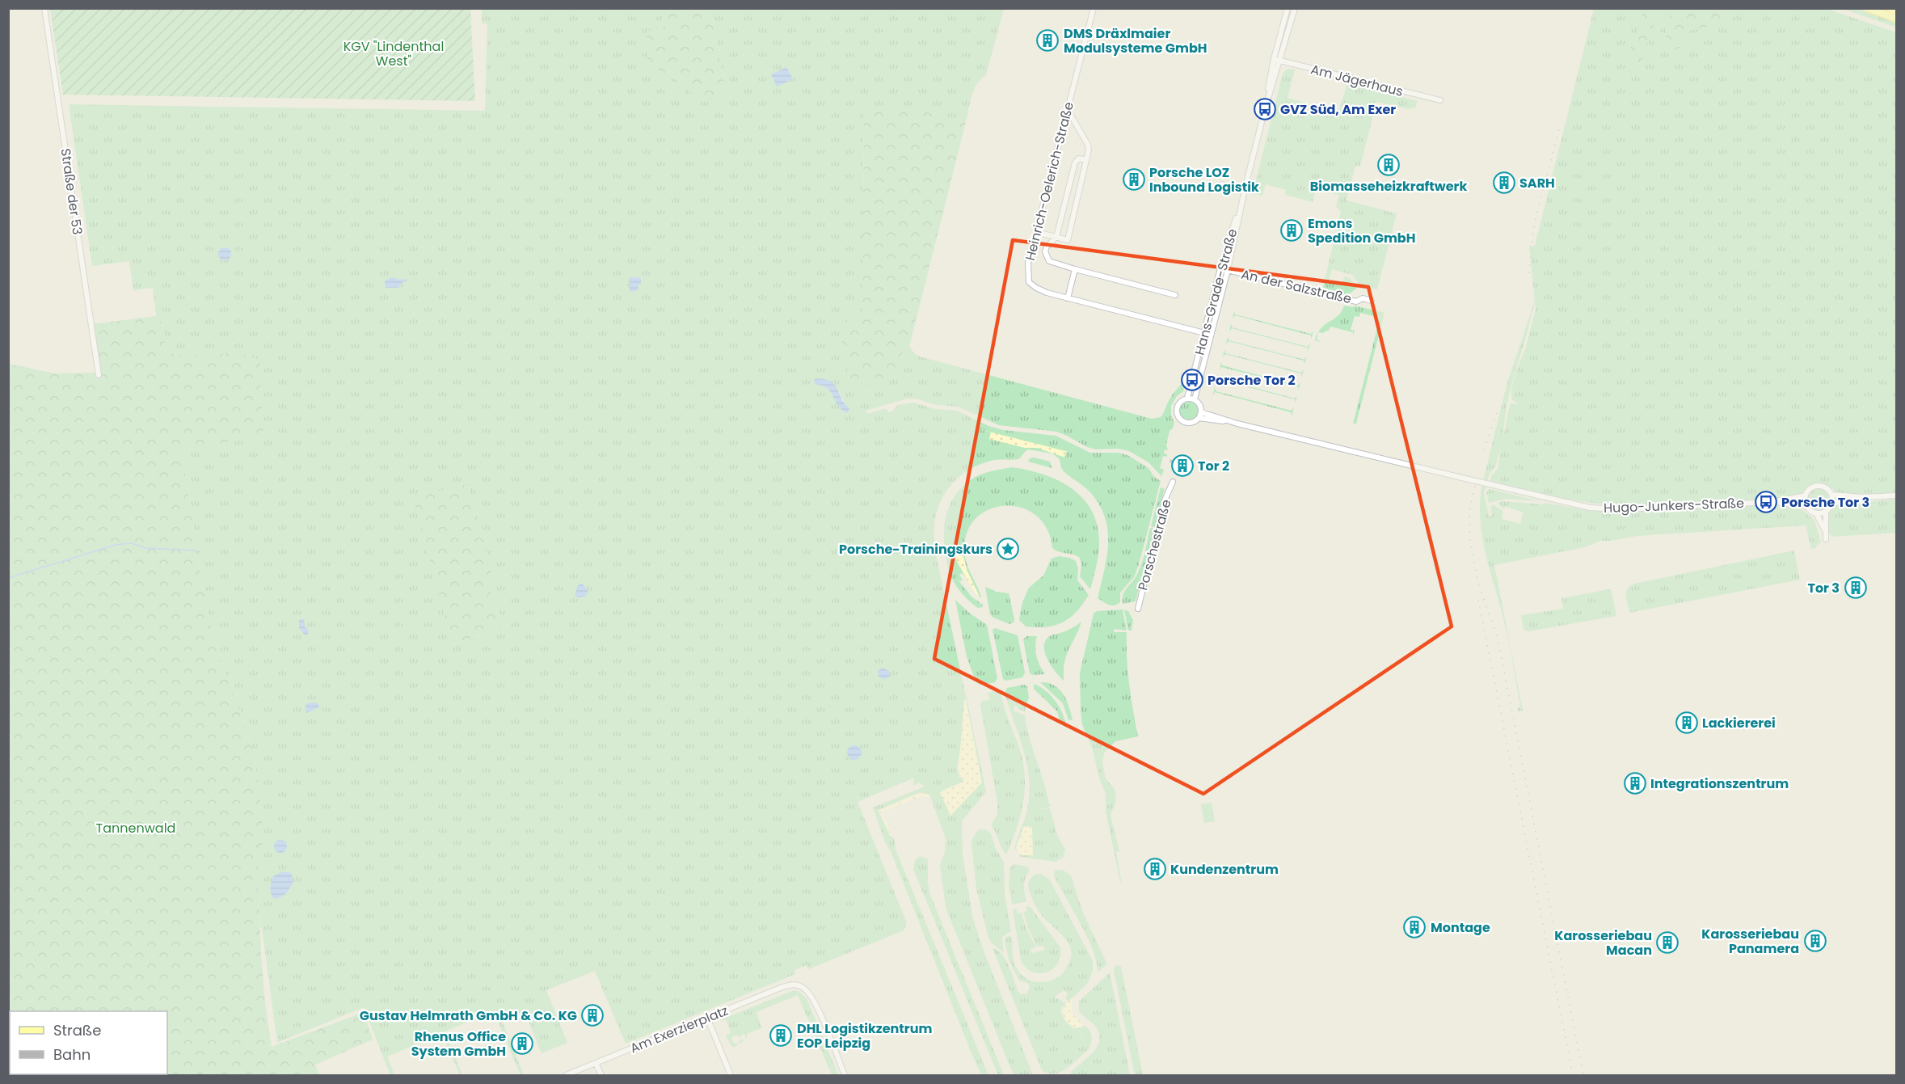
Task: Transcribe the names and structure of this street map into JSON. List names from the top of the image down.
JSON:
{
  "streets": {
    "street": [
      "Am Jägerhaus",
      "Heinrich-Oelerich-Straße",
      "Straße der 53",
      "An der Salzstraße",
      "Hans-Grade-Straße",
      "Hugo-Junkers-Straße",
      "Porschestraße",
      "Am Exerzierplatz"
    ]
  },
  "crossings": [
    ["Am Jägerhaus", "Hans-Grade-Straße"],
    ["Heinrich-Oelerich-Straße", "Hans-Grade-Straße"],
    ["An der Salzstraße", "Hans-Grade-Straße"]
  ],
  "parks": ["KGV \"Lindenthal West\"", "Tannenwald"],
  "places": {
    "building": [
      "DMS Dräxlmaier Modulsysteme GmbH",
      "Biomasseheizkraftwerk",
      "Porsche LOZ Inbound Logistik",
      "SARH",
      "Emons Spedition GmbH",
      "Tor 2",
      "Tor 3",
      "Lackiererei",
      "Integrationszentrum",
      "Kundenzentrum",
      "Montage",
      "Karosseriebau Panamera",
      "Karosseriebau Macan",
      "Gustav Helmrath GmbH & Co. KG",
      "DHL Logistikzentrum EOP Leipzig",
      "Rhenus Office System GmbH"
    ],
    "bus stop": ["GVZ Süd, Am Exer", "Porsche Tor 2", "Porsche Tor 3"],
    "place": ["Porsche-Trainingskurs"]
  },
  "legend": ["Straße", "Bahn"]
}
